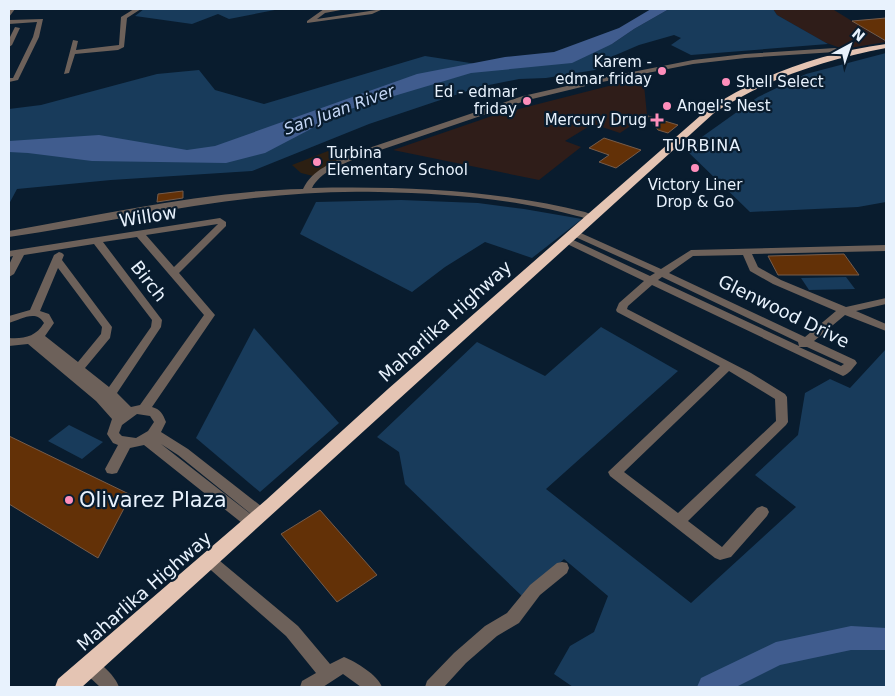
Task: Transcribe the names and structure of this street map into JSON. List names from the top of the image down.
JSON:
{
  "streets": {
    "highway": ["Maharlika Highway"],
    "street": ["Willow", "Birch", "Glenwood Drive"]
  },
  "crossings": [
    ["Willow", "Birch"],
    ["Glenwood Drive", "Maharlika Highway"]
  ],
  "districts": ["TURBINA"],
  "water": ["San Juan River"],
  "places": {
    "other": [
      "Karem - edmar friday",
      "Shell Select",
      "Ed - edmar friday",
      "Angel's Nest",
      "Turbina Elementary School",
      "Victory Liner Drop & Go",
      "Olivarez Plaza"
    ],
    "health": ["Mercury Drug"]
  },
  "north": "top right"
}
